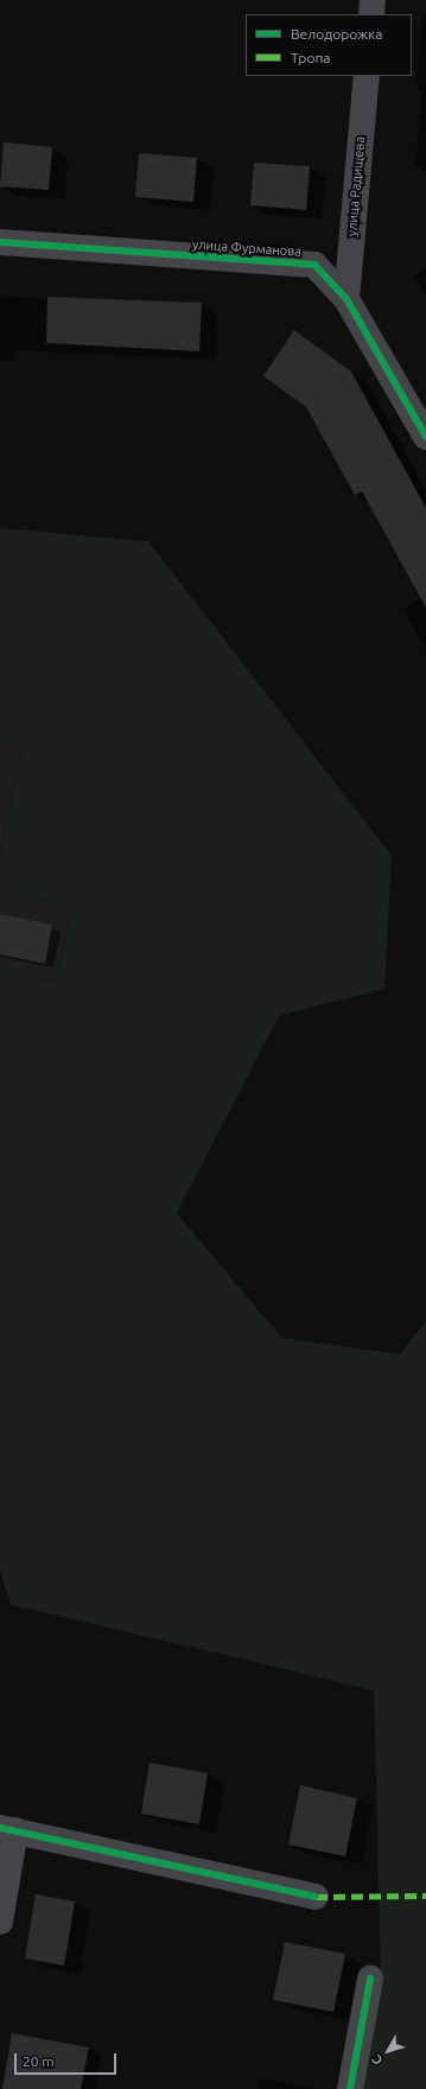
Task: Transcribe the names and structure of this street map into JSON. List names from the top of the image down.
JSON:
{
  "streets": {
    "street": ["улица Радищева", "улица Фурманова"]
  },
  "crossings": [
    ["улица Радищева", "улица Фурманова"]
  ],
  "legend": ["Велодорожка", "Тропа"],
  "scale_bar": "20 m",
  "north": "bottom left"
}
